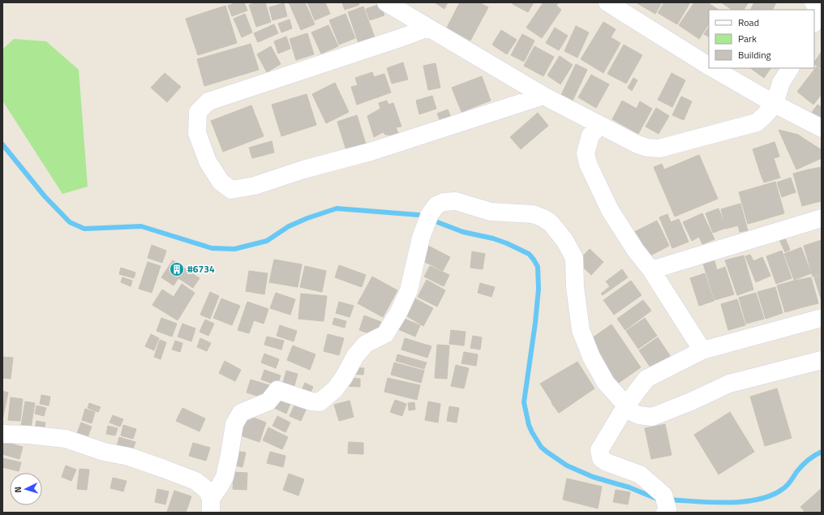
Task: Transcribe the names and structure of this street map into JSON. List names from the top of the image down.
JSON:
{
  "places": {
    "building": ["#6734"]
  },
  "legend": ["Road", "Park", "Building"],
  "north": "left"
}
